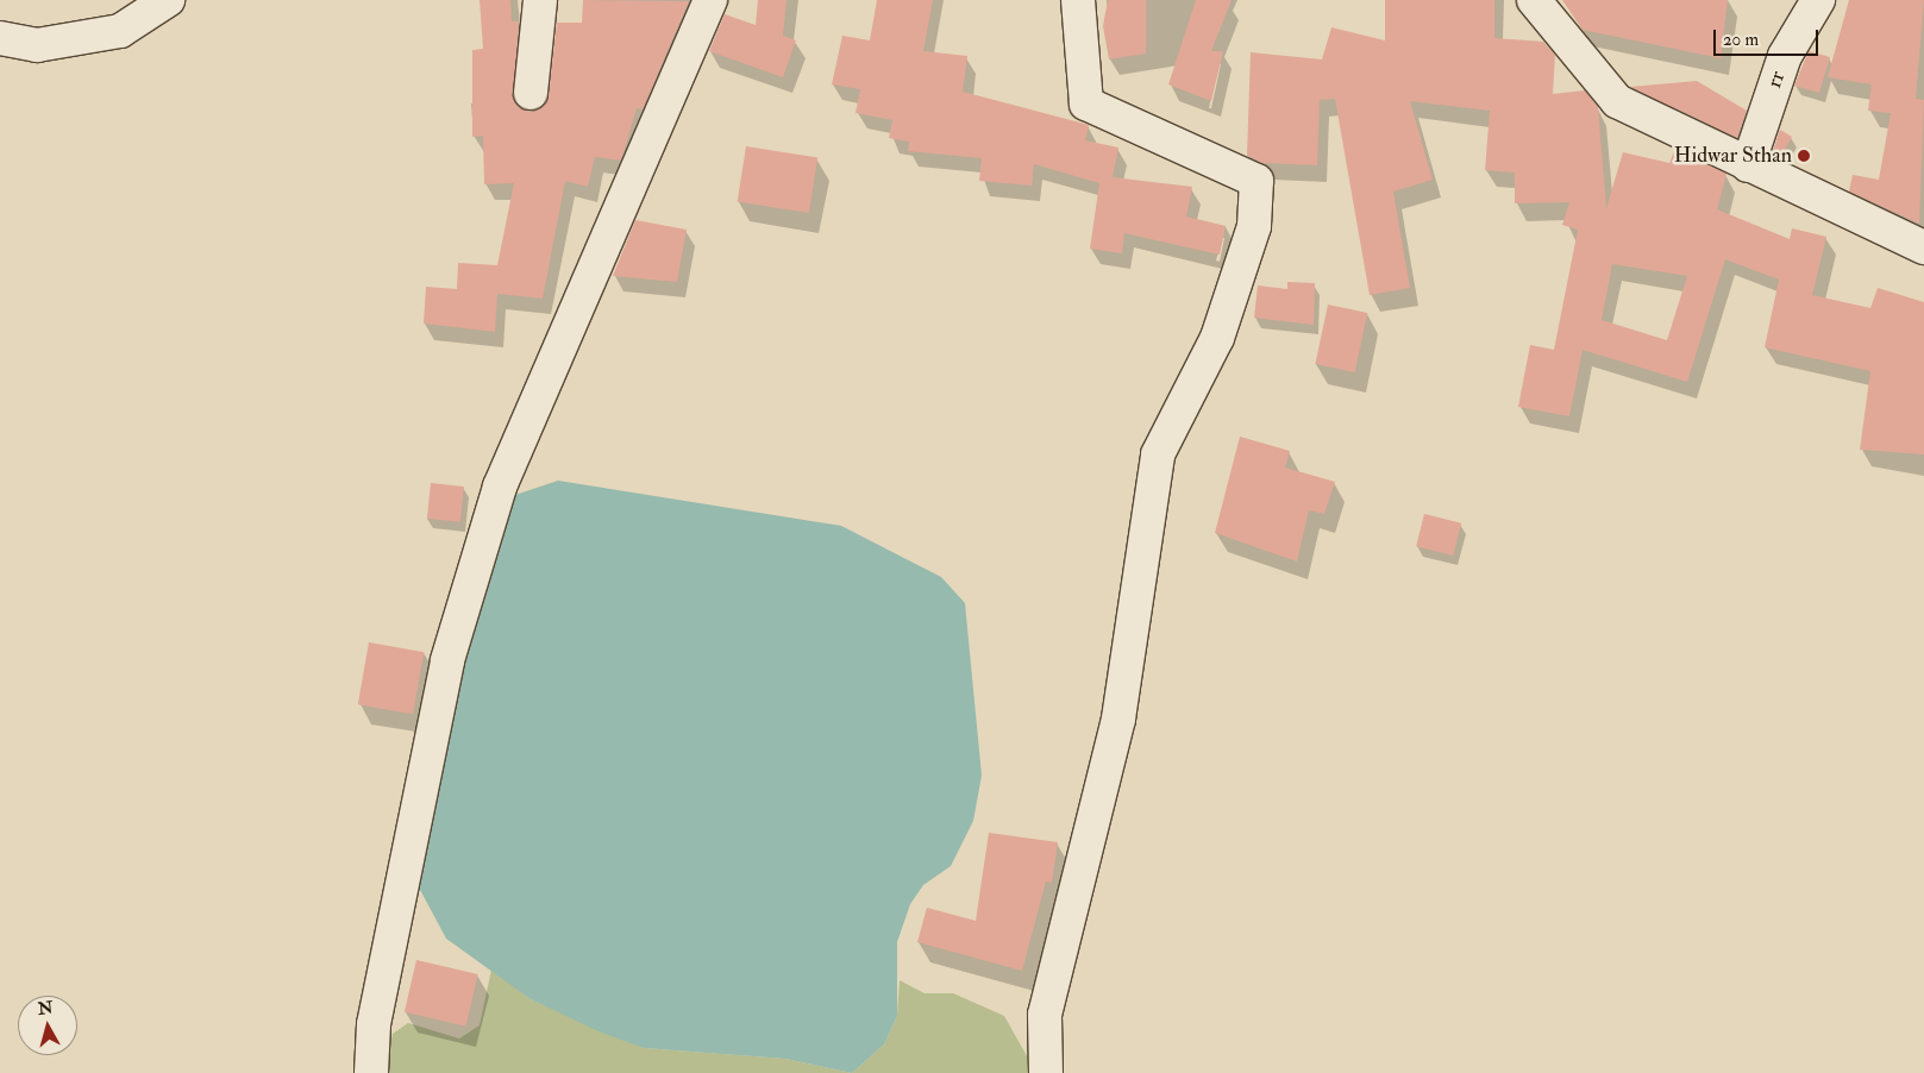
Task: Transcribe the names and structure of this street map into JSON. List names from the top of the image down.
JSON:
{
  "streets": {
    "street": ["rr"]
  },
  "places": ["Hidwar Sthan"],
  "scale_bar": "20 m",
  "north": "top"
}
